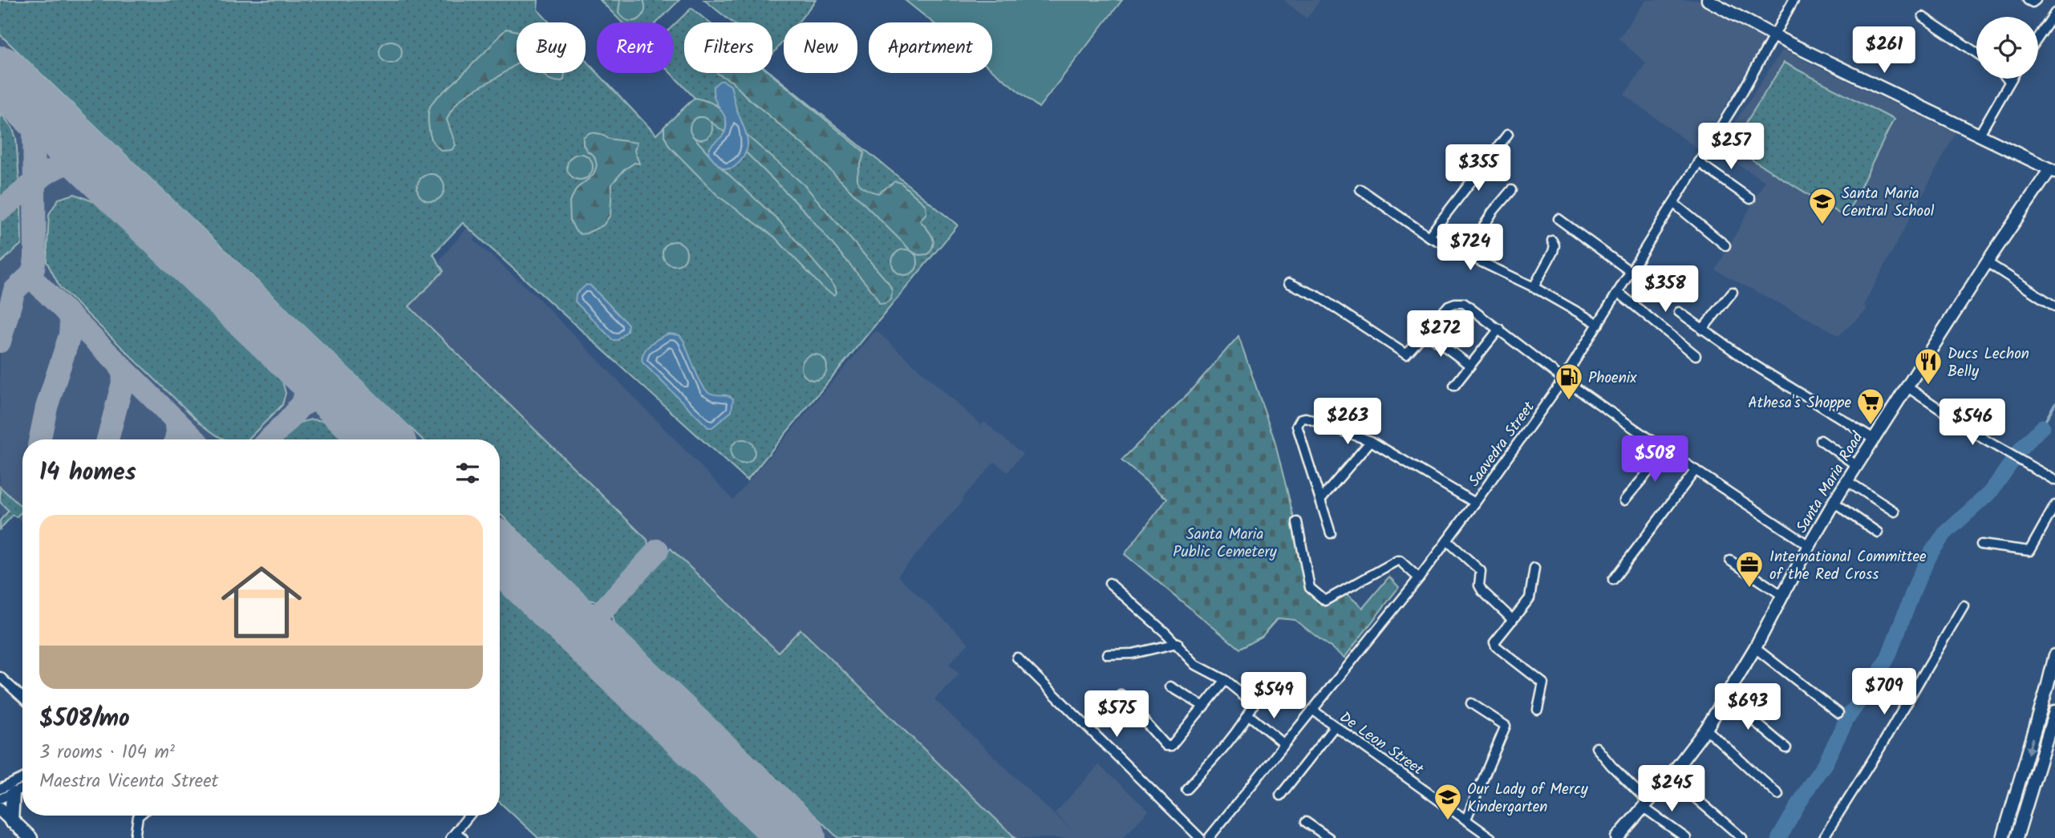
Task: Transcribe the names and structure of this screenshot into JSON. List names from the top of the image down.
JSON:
{
  "streets": {
    "main road": ["Santa Maria Road"],
    "street": ["Saavedra Street", "De Leon Street"]
  },
  "crossings": [
    ["Saavedra Street", "De Leon Street"]
  ],
  "parks": ["Santa Maria Public Cemetery"],
  "places": {
    "school or university": ["Santa Maria Central School", "Our Lady of Mercy Kindergarten"],
    "restaurant": ["Ducs Lechon Belly"],
    "fuel station": ["Phoenix"],
    "supermarket": ["Athesa's Shoppe"],
    "office": ["International Committee of the Red Cross"]
  },
  "page": {
    "chip": [
      "Buy",
      "Rent",
      "Filters",
      "New",
      "Apartment"
    ],
    "price": [
      "$261",
      "$257",
      "$355",
      "$724",
      "$358",
      "$272",
      "$263",
      "$546",
      "$508",
      "$709",
      "$549",
      "$693",
      "$575",
      "$245"
    ],
    "heading": "14 homes",
    "list": [
      {
        "name": "$508/mo",
        "note": "3 rooms · 104 m² · Maestra Vicenta Street"
      }
    ]
  }
}
